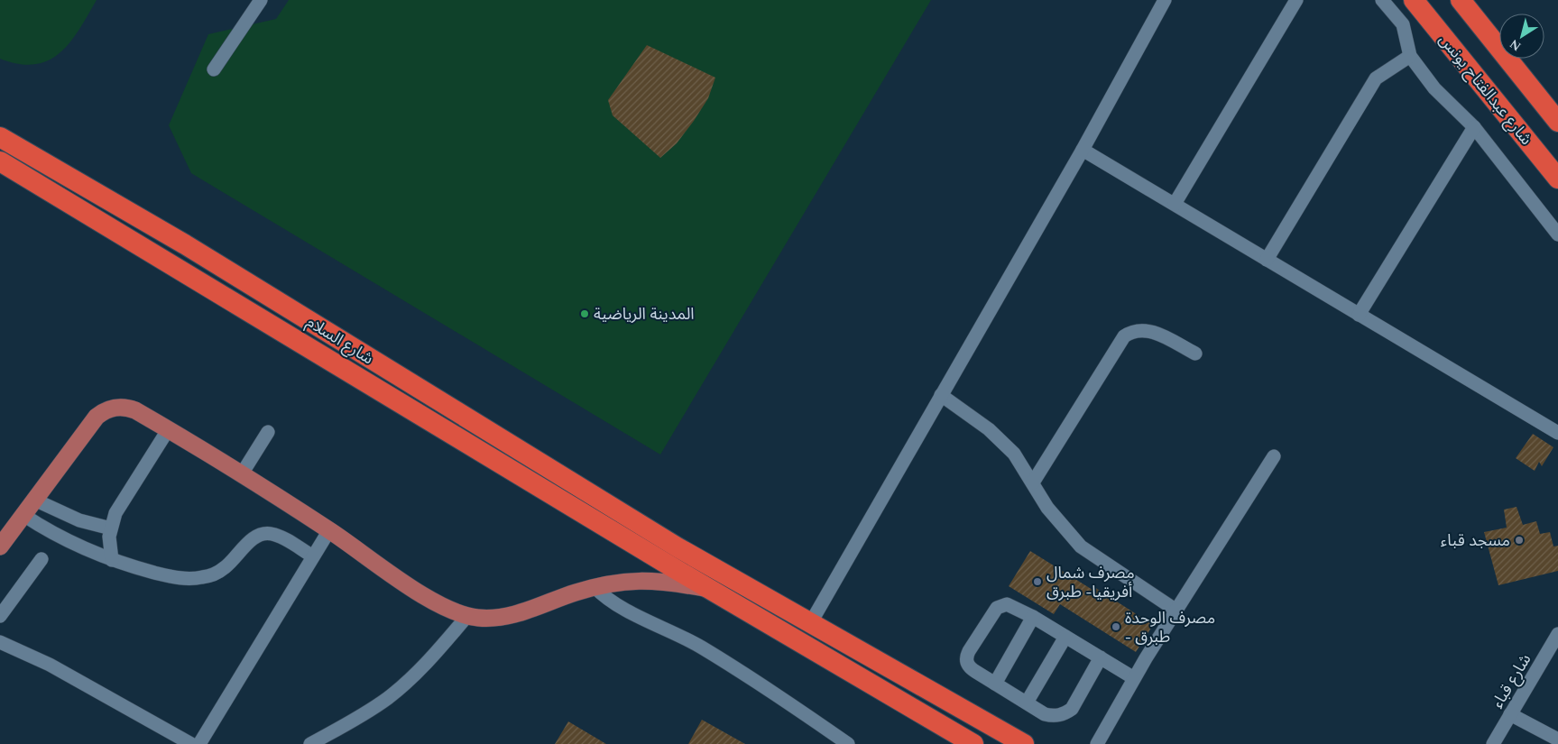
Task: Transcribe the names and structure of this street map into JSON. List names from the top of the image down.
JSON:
{
  "streets": {
    "highway": ["شارع عبدالفتاح يونس", "شارع السلام"],
    "street": ["شارع قباء"]
  },
  "places": [
    "المدينة الرياضية",
    "مسجد قباء",
    "مصرف شمال أفريقيا- طبرق",
    "مصرف الوحدة - طبرق"
  ],
  "north": "bottom left"
}
